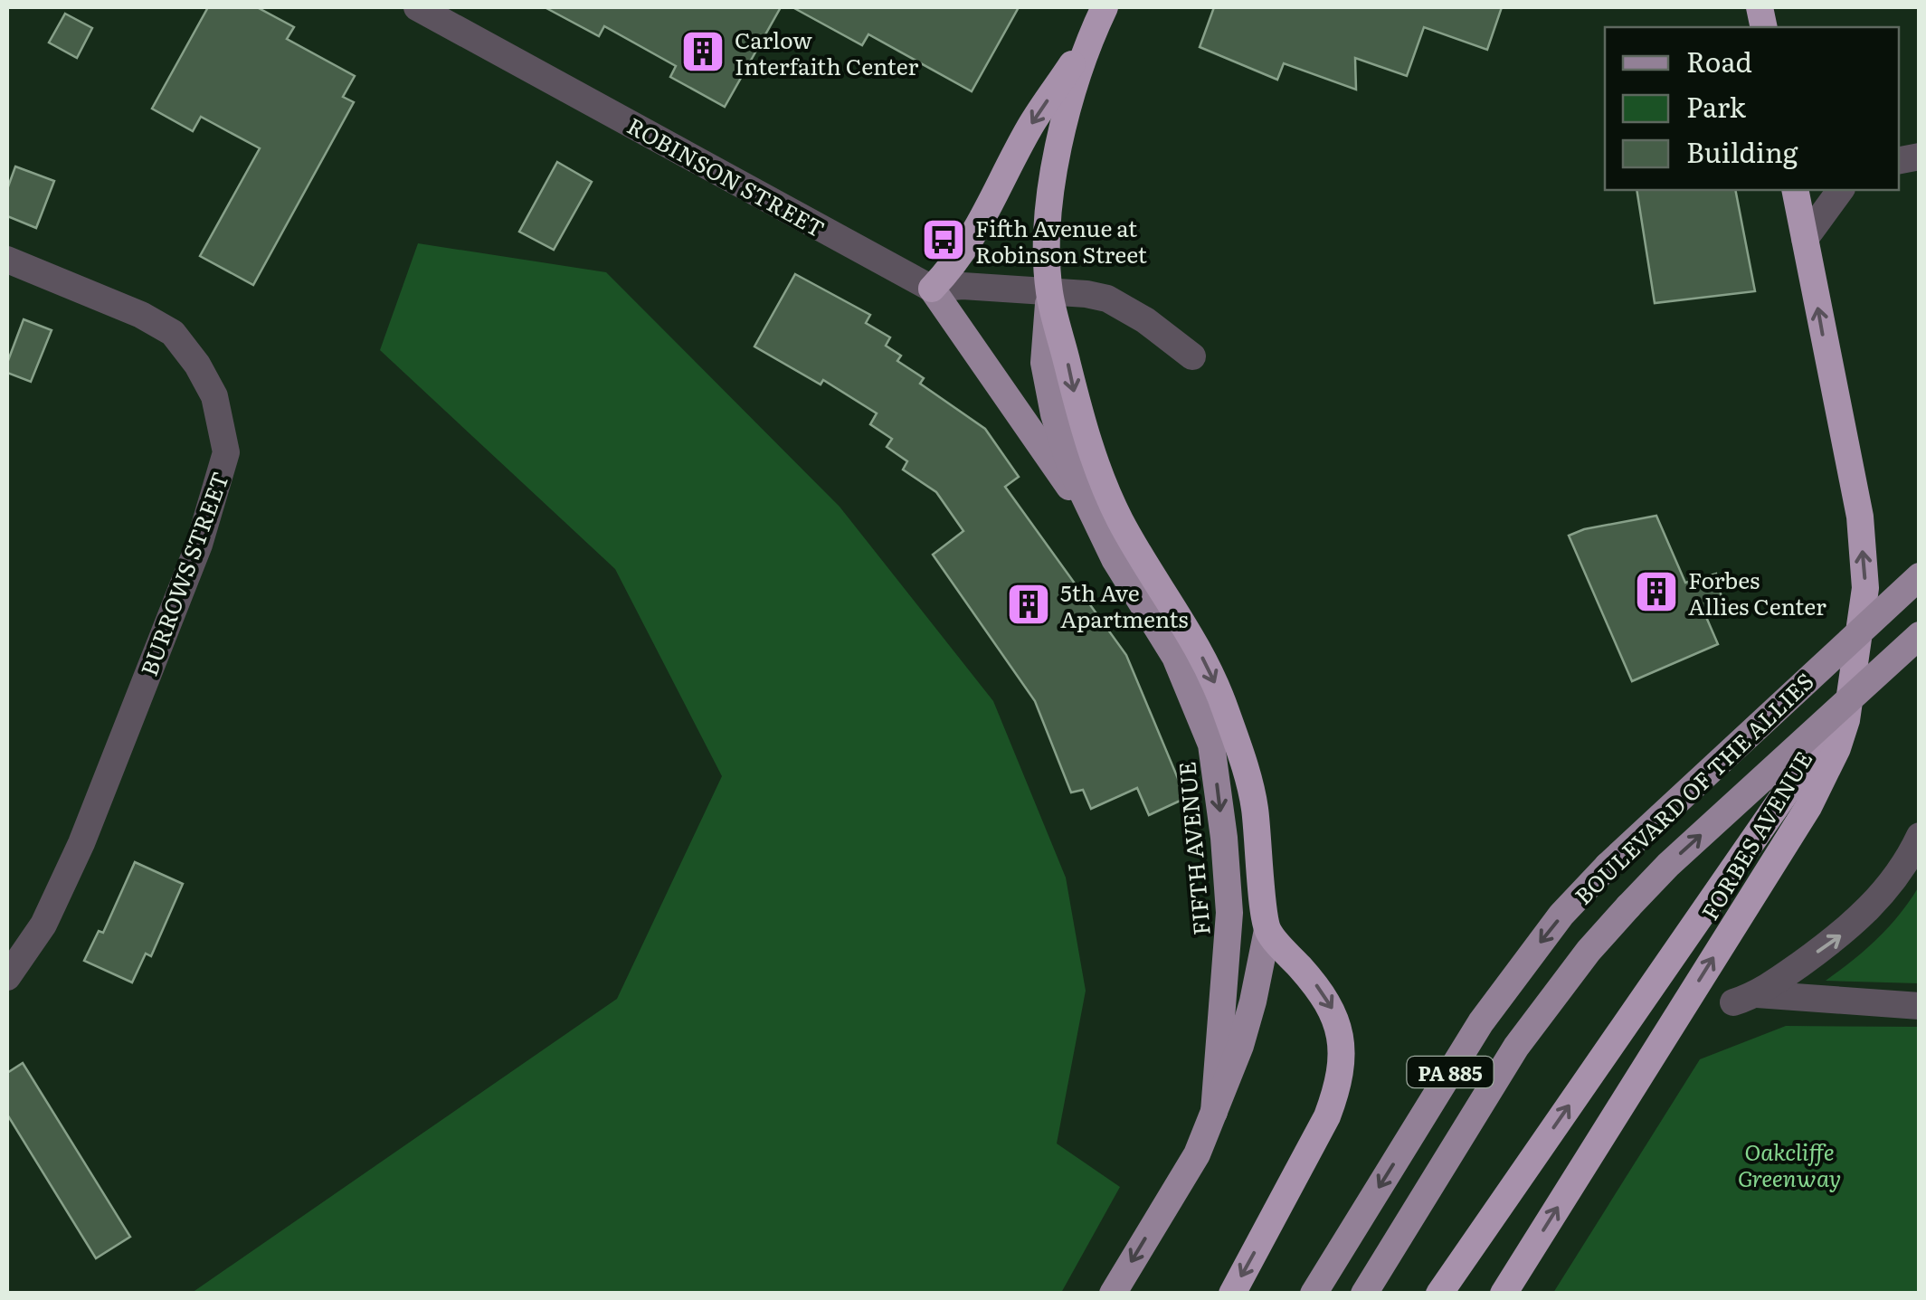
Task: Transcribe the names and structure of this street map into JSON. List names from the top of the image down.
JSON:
{
  "streets": {
    "highway": ["FORBES AVENUE", "FIFTH AVENUE"],
    "main road": ["BOULEVARD OF THE ALLIES", "PA 885"],
    "street": ["ROBINSON STREET", "BURROWS STREET"]
  },
  "one_way": ["FIFTH AVENUE"],
  "parks": ["Oakcliffe Greenway"],
  "places": {
    "building": ["Carlow Interfaith Center", "Forbes Allies Center", "5th Ave Apartments"],
    "bus stop": ["Fifth Avenue at Robinson Street"]
  },
  "legend": ["Road", "Park", "Building"]
}
